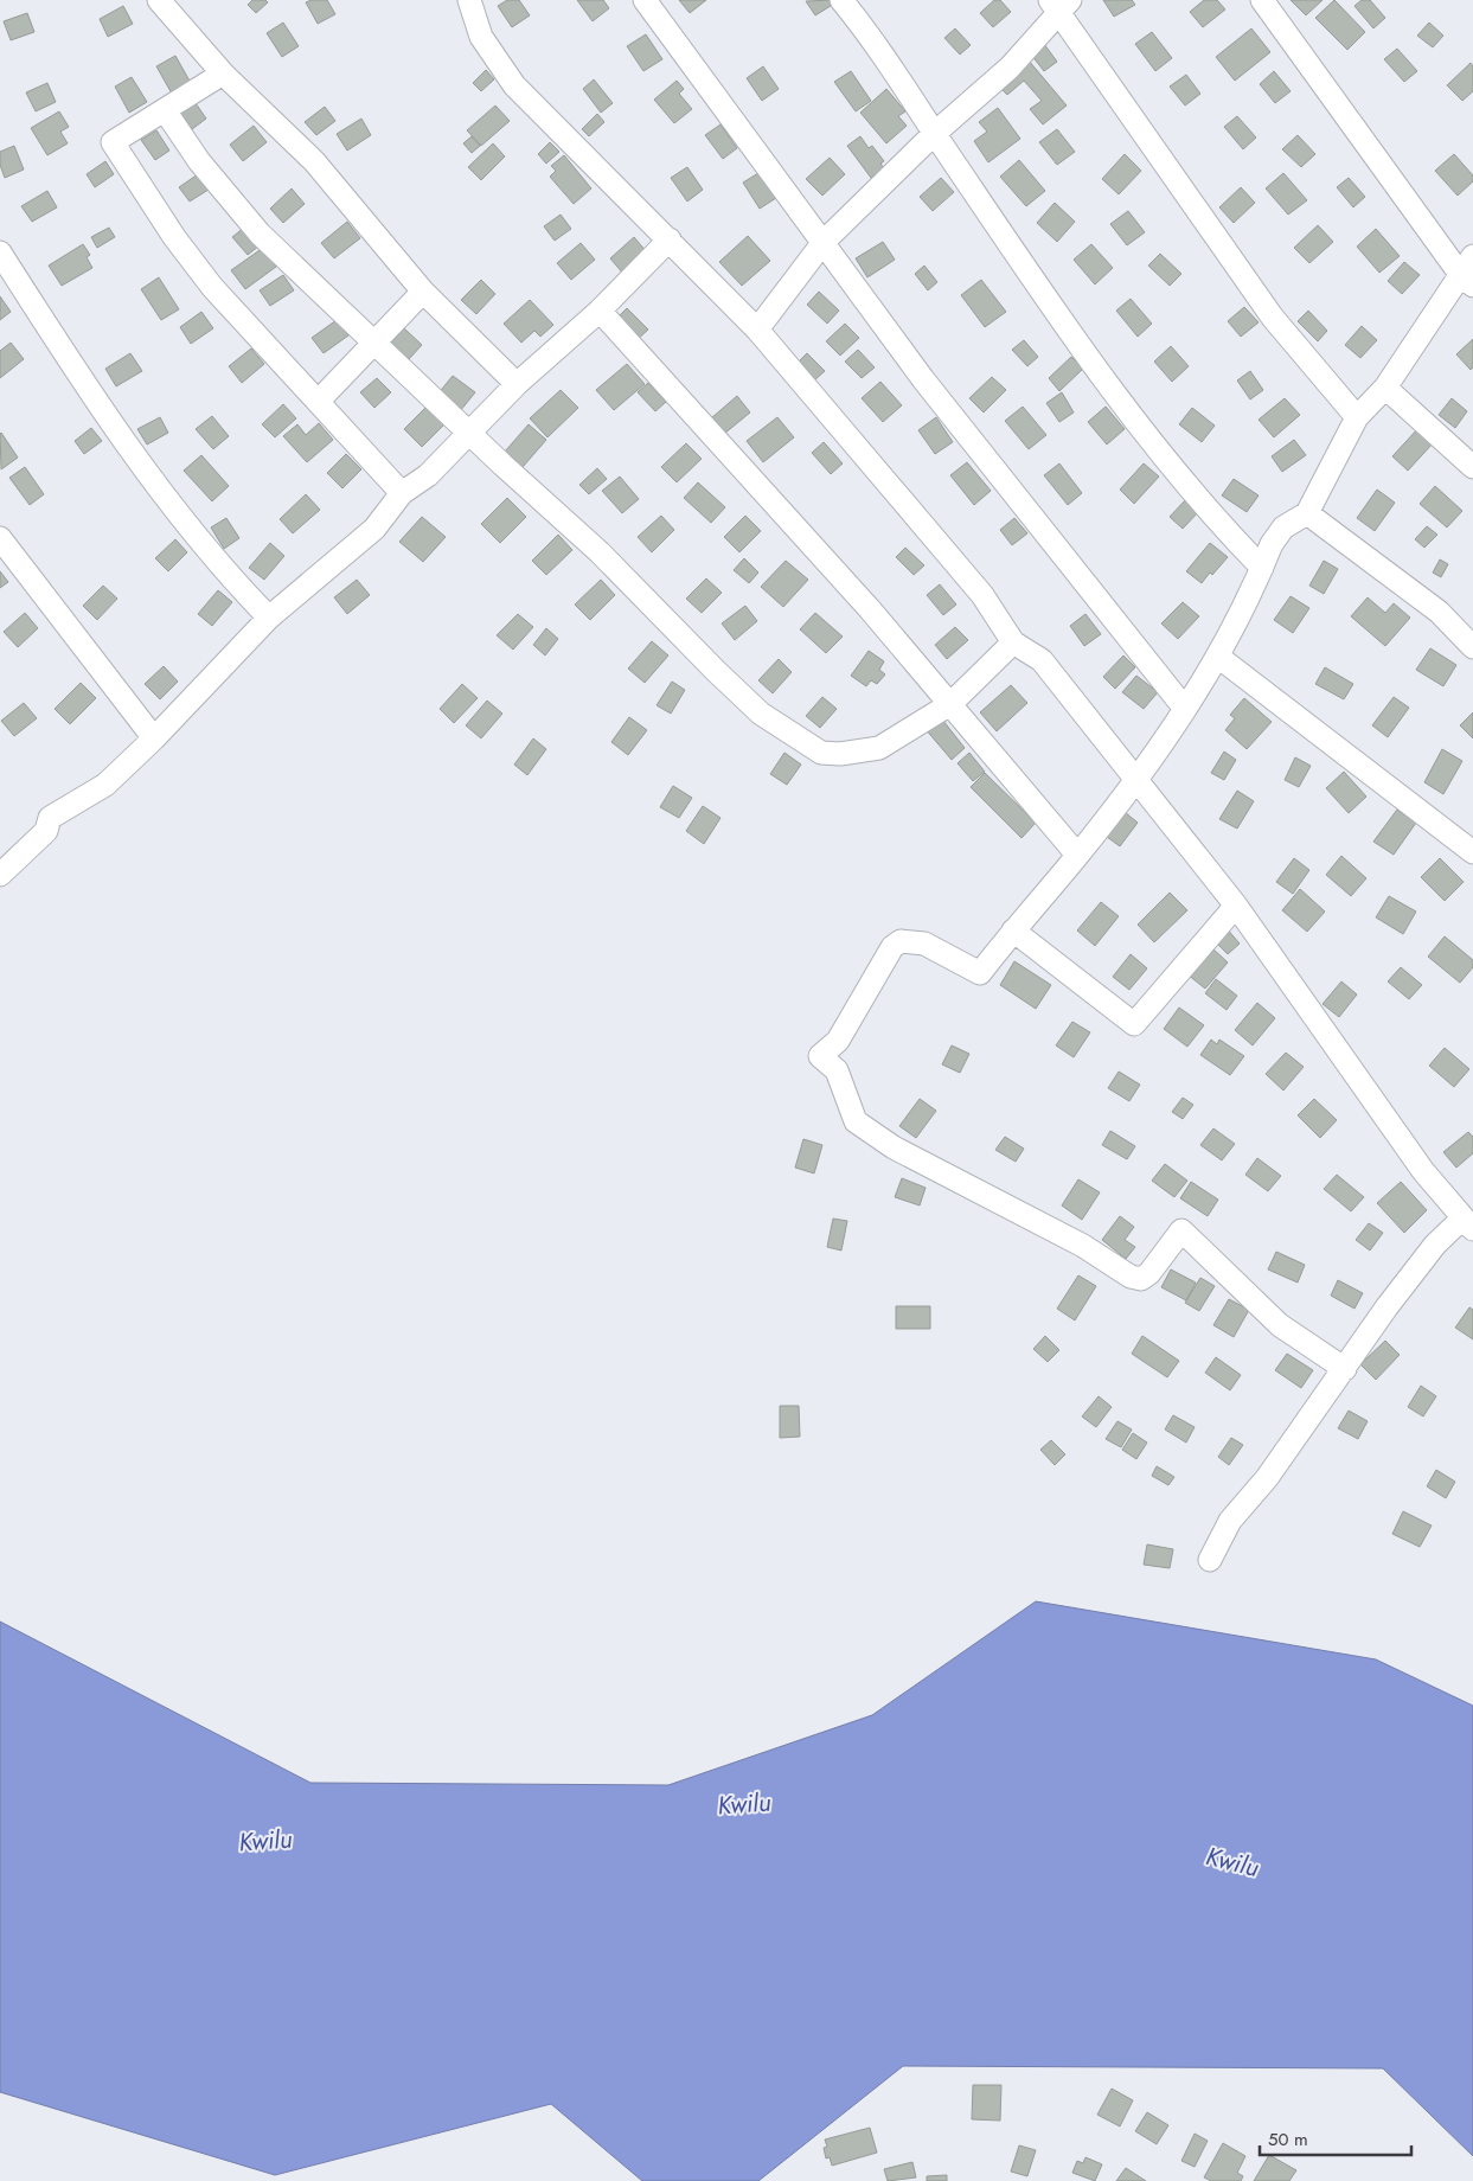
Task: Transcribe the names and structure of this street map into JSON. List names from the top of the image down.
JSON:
{
  "water": ["Kwilu"],
  "scale_bar": "50 m"
}
